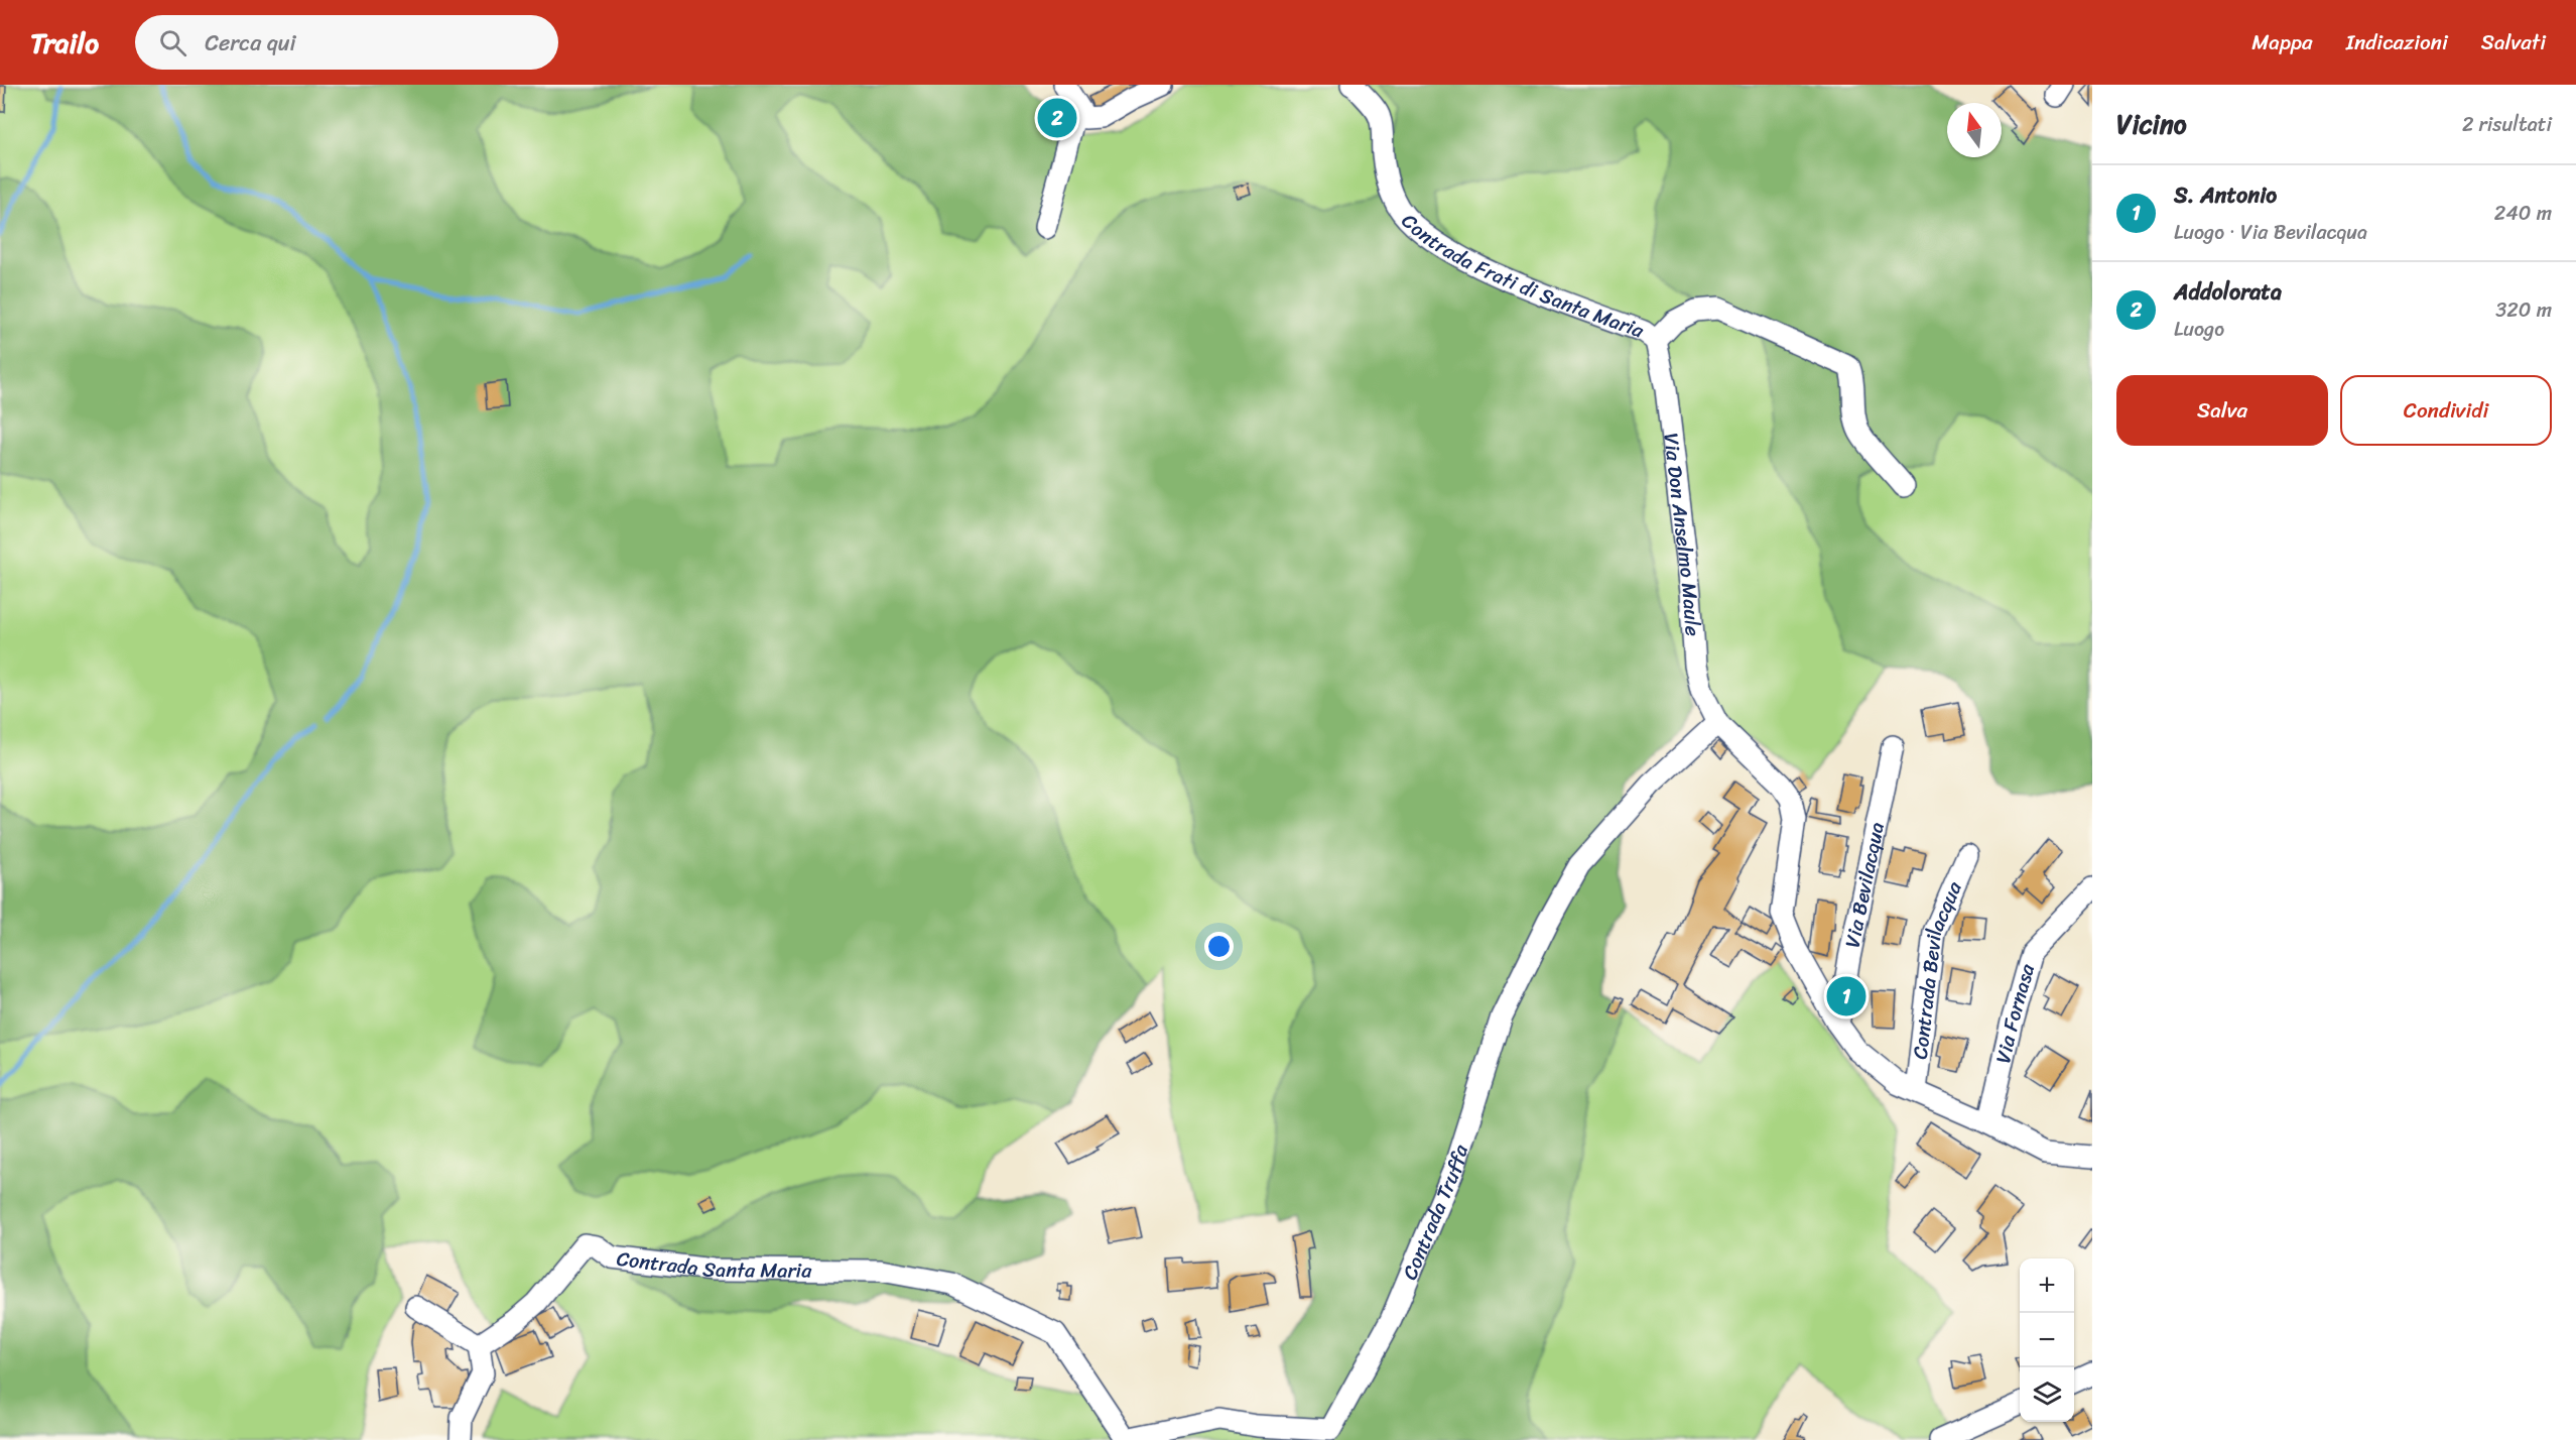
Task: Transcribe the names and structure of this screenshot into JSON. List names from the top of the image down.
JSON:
{
  "streets": {
    "street": [
      "Contrada Frati di Santa Maria",
      "Via Don Anselmo Maule",
      "Via Bevilacqua",
      "Contrada Bevilacqua",
      "Via Fornasa",
      "Contrada Truffa",
      "Contrada Santa Maria"
    ]
  },
  "crossings": [
    ["Contrada Frati di Santa Maria", "Via Don Anselmo Maule"],
    ["Via Don Anselmo Maule", "Contrada Bevilacqua"],
    ["Via Don Anselmo Maule", "Contrada Truffa"],
    ["Via Bevilacqua", "Contrada Bevilacqua"],
    ["Contrada Bevilacqua", "Via Fornasa"],
    ["Contrada Bevilacqua", "Contrada Truffa"],
    ["Contrada Truffa", "Contrada Santa Maria"]
  ],
  "north": "top",
  "page": {
    "header": "Trailo",
    "search": "Cerca qui",
    "nav": ["Mappa", "Indicazioni", "Salvati"],
    "heading": ["Vicino", "2 risultati"],
    "pins": ["2", "1"],
    "list": [
      {
        "mark": "1",
        "name": "S. Antonio",
        "note": "Luogo · Via Bevilacqua",
        "value": "240 m"
      },
      {
        "mark": "2",
        "name": "Addolorata",
        "note": "Luogo",
        "value": "320 m"
      }
    ],
    "buttons": ["Salva", "Condividi"],
    "map_buttons": ["+", "−"]
  }
}
